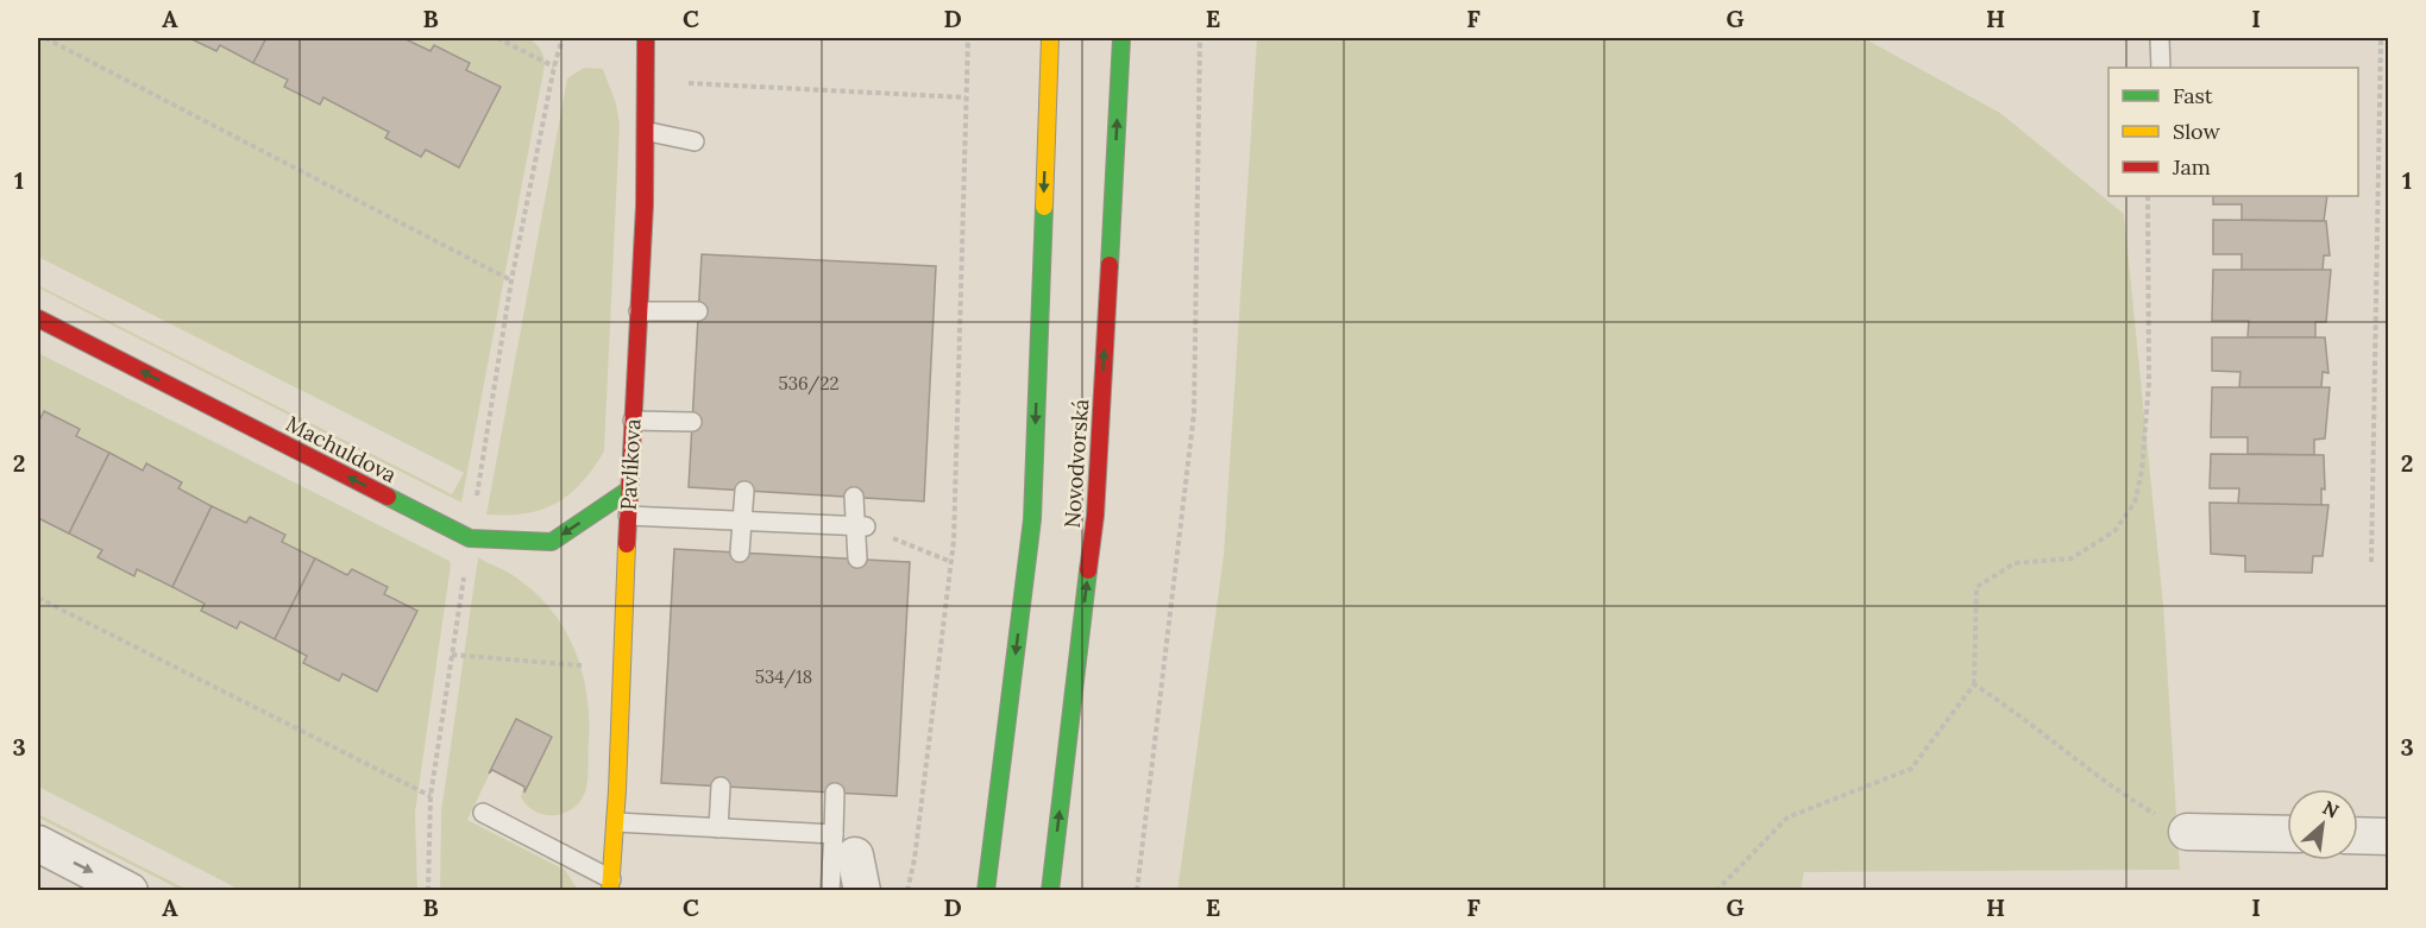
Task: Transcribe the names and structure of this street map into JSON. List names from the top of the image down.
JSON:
{
  "streets": {
    "main road": ["Machuldova", "Novodvorská", "Pavlíkova"]
  },
  "crossings": [
    ["Machuldova", "Pavlíkova"]
  ],
  "one_way": ["Machuldova"],
  "house_numbers": ["536/22", "534/18"],
  "legend": ["Fast", "Slow", "Jam"],
  "north": "top right",
  "grid": {
    "columns": [
      "A",
      "B",
      "C",
      "D",
      "E",
      "F",
      "G",
      "H",
      "I"
    ],
    "rows": ["1", "2", "3"]
  }
}
